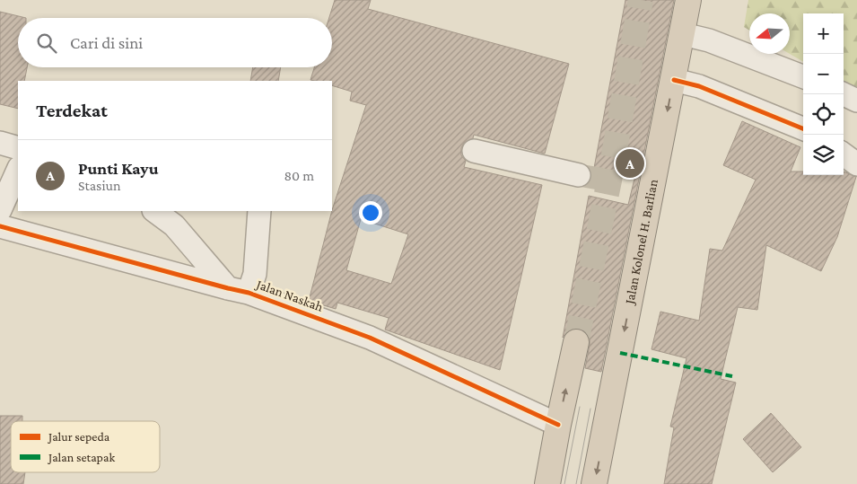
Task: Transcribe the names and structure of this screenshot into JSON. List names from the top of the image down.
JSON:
{
  "streets": {
    "highway": ["Jalan Kolonel H. Barlian"],
    "street": ["Jalan Naskah"]
  },
  "legend": ["Jalur sepeda", "Jalan setapak"],
  "north": "left",
  "page": {
    "map_buttons": ["+", "−"],
    "search": "Cari di sini",
    "heading": "Terdekat",
    "list": [
      {
        "mark": "A",
        "name": "Punti Kayu",
        "note": "Stasiun",
        "value": "80 m"
      }
    ],
    "pins": "A"
  }
}
